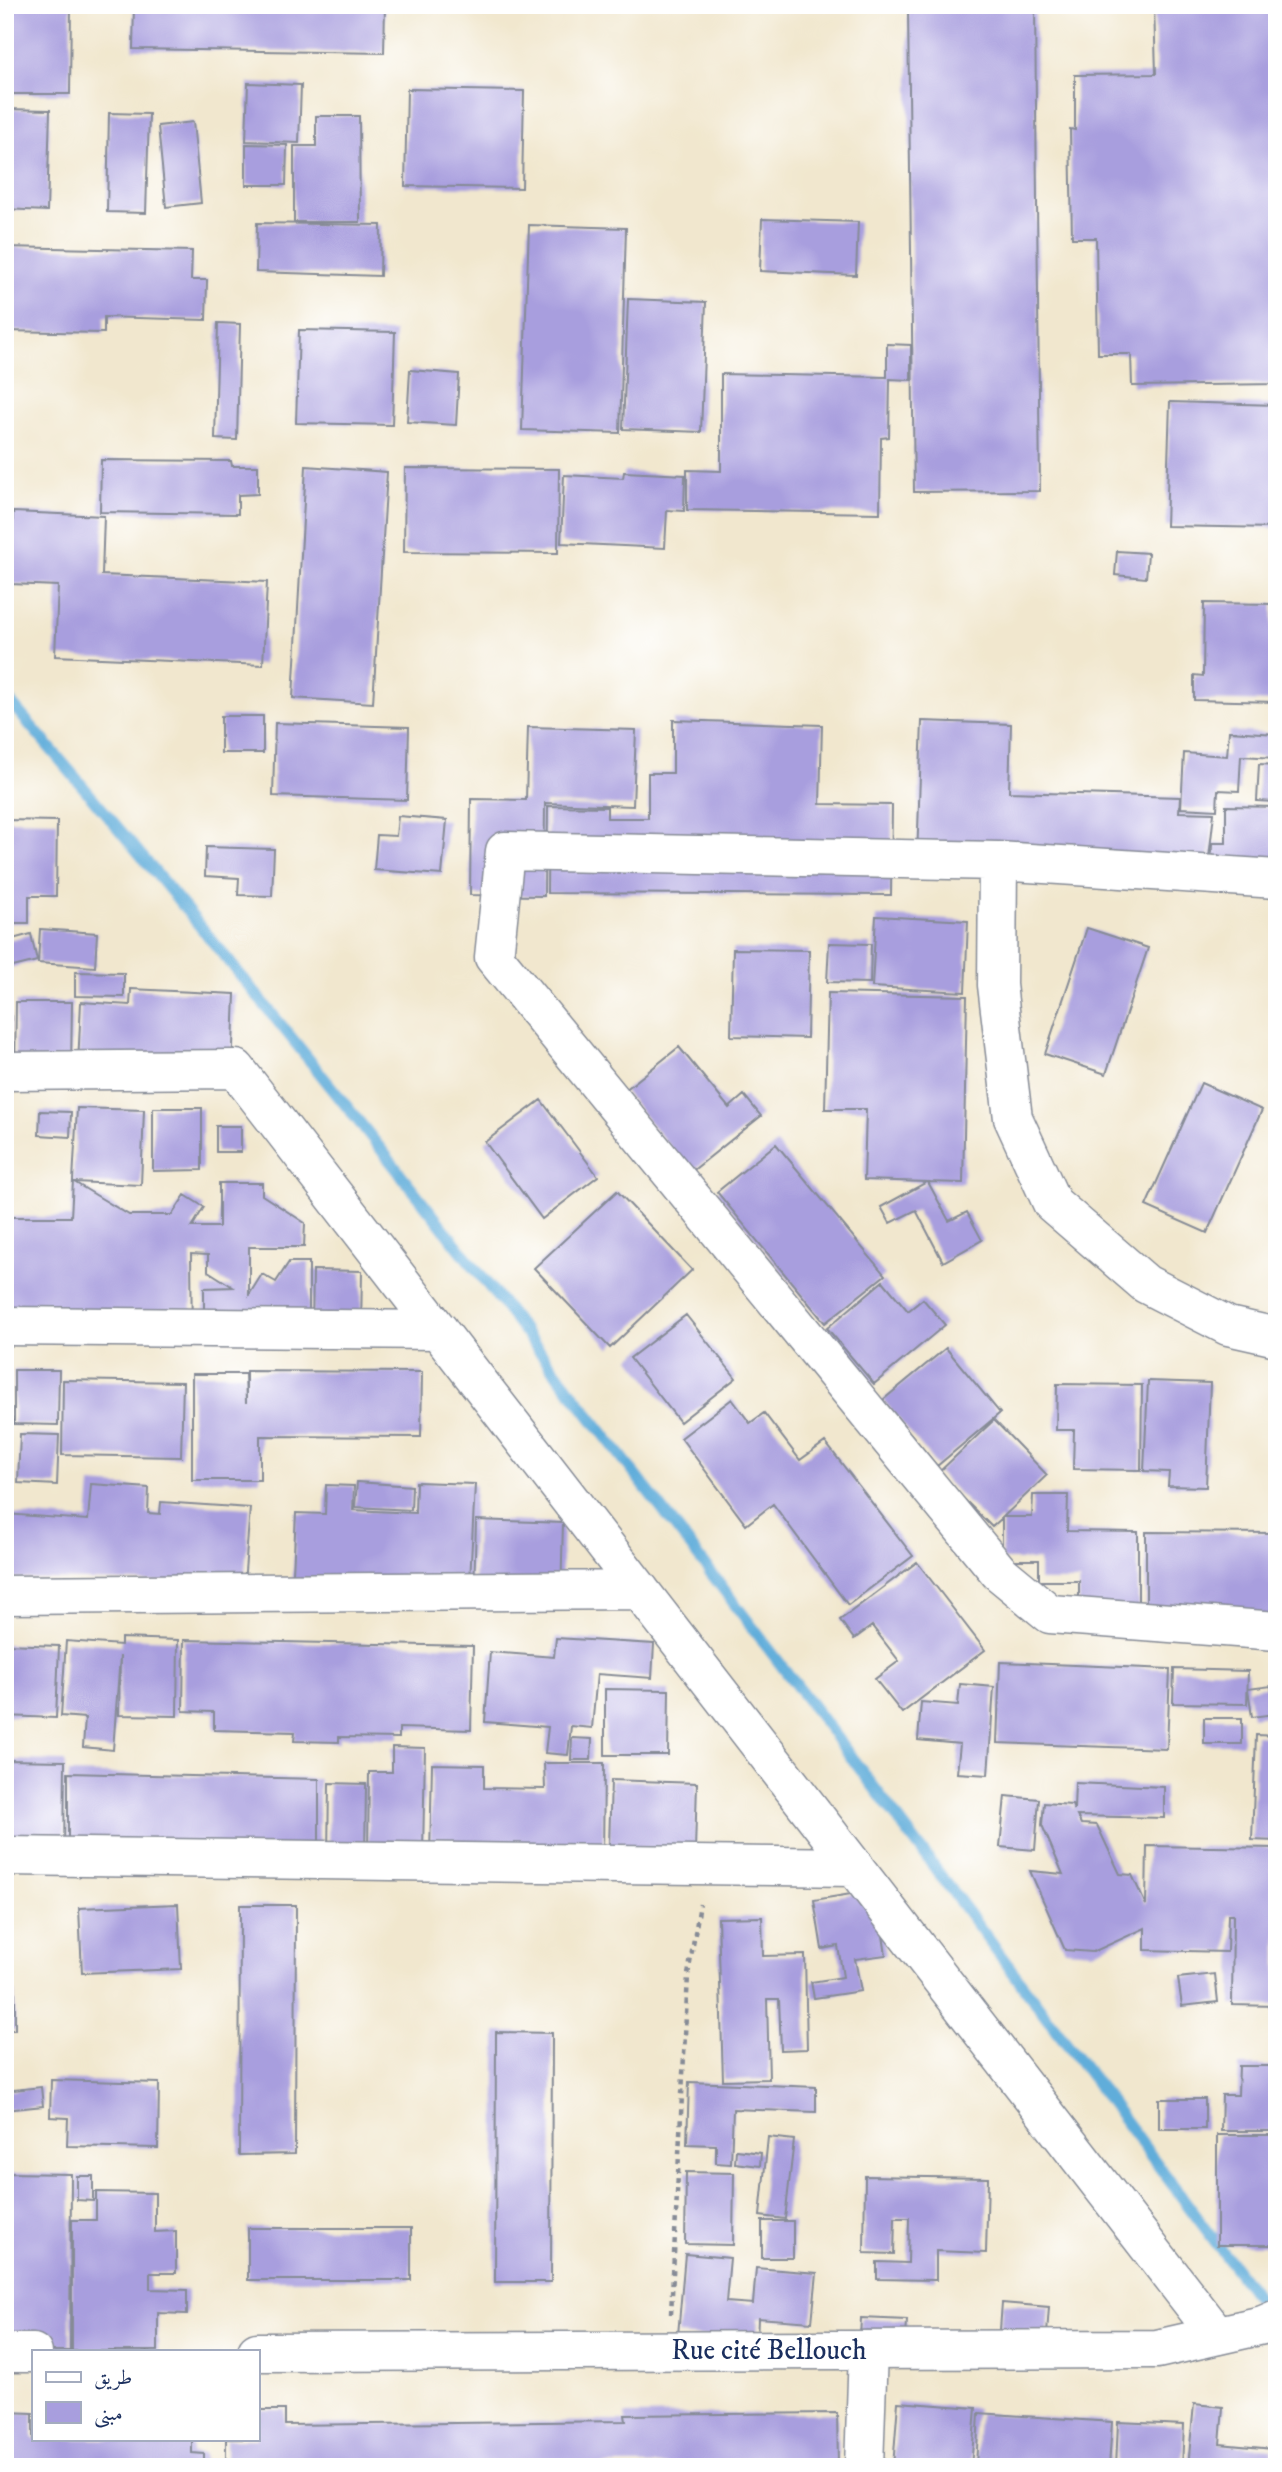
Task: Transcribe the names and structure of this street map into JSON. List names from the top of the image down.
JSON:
{
  "streets": {
    "street": ["Rue cité Bellouch"]
  },
  "legend": ["طريق", "مبنى"]
}
